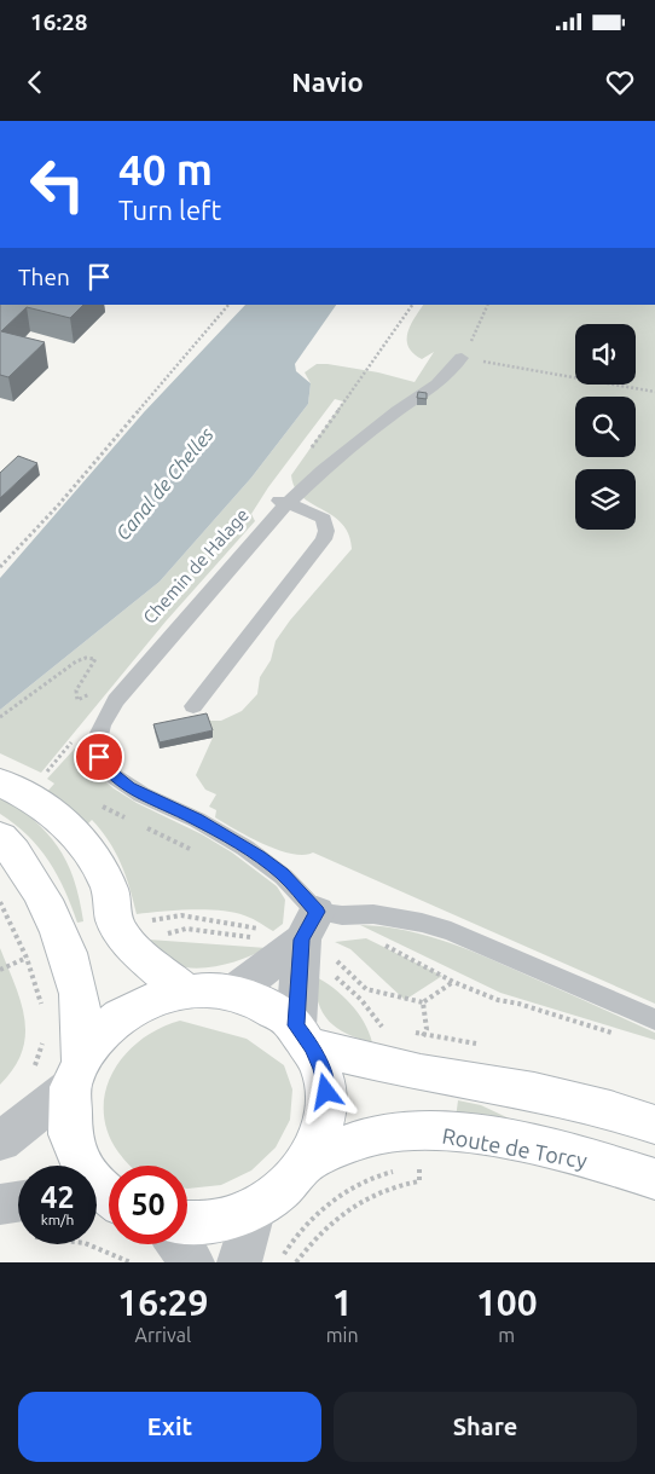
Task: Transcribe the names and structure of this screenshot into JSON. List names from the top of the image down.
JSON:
{
  "streets": {
    "main road": ["Route de Torcy"]
  },
  "water": ["Canal de Chelles"],
  "page": {
    "status": "16:28",
    "header": "Navio",
    "turn": ["40 m", "Turn left"],
    "then": "Then",
    "speed": "42 km/h",
    "limit": "50",
    "eta": [
      "16:29",
      "Arrival",
      "1",
      "min",
      "100",
      "m"
    ],
    "buttons": ["Exit", "Share"]
  }
}
